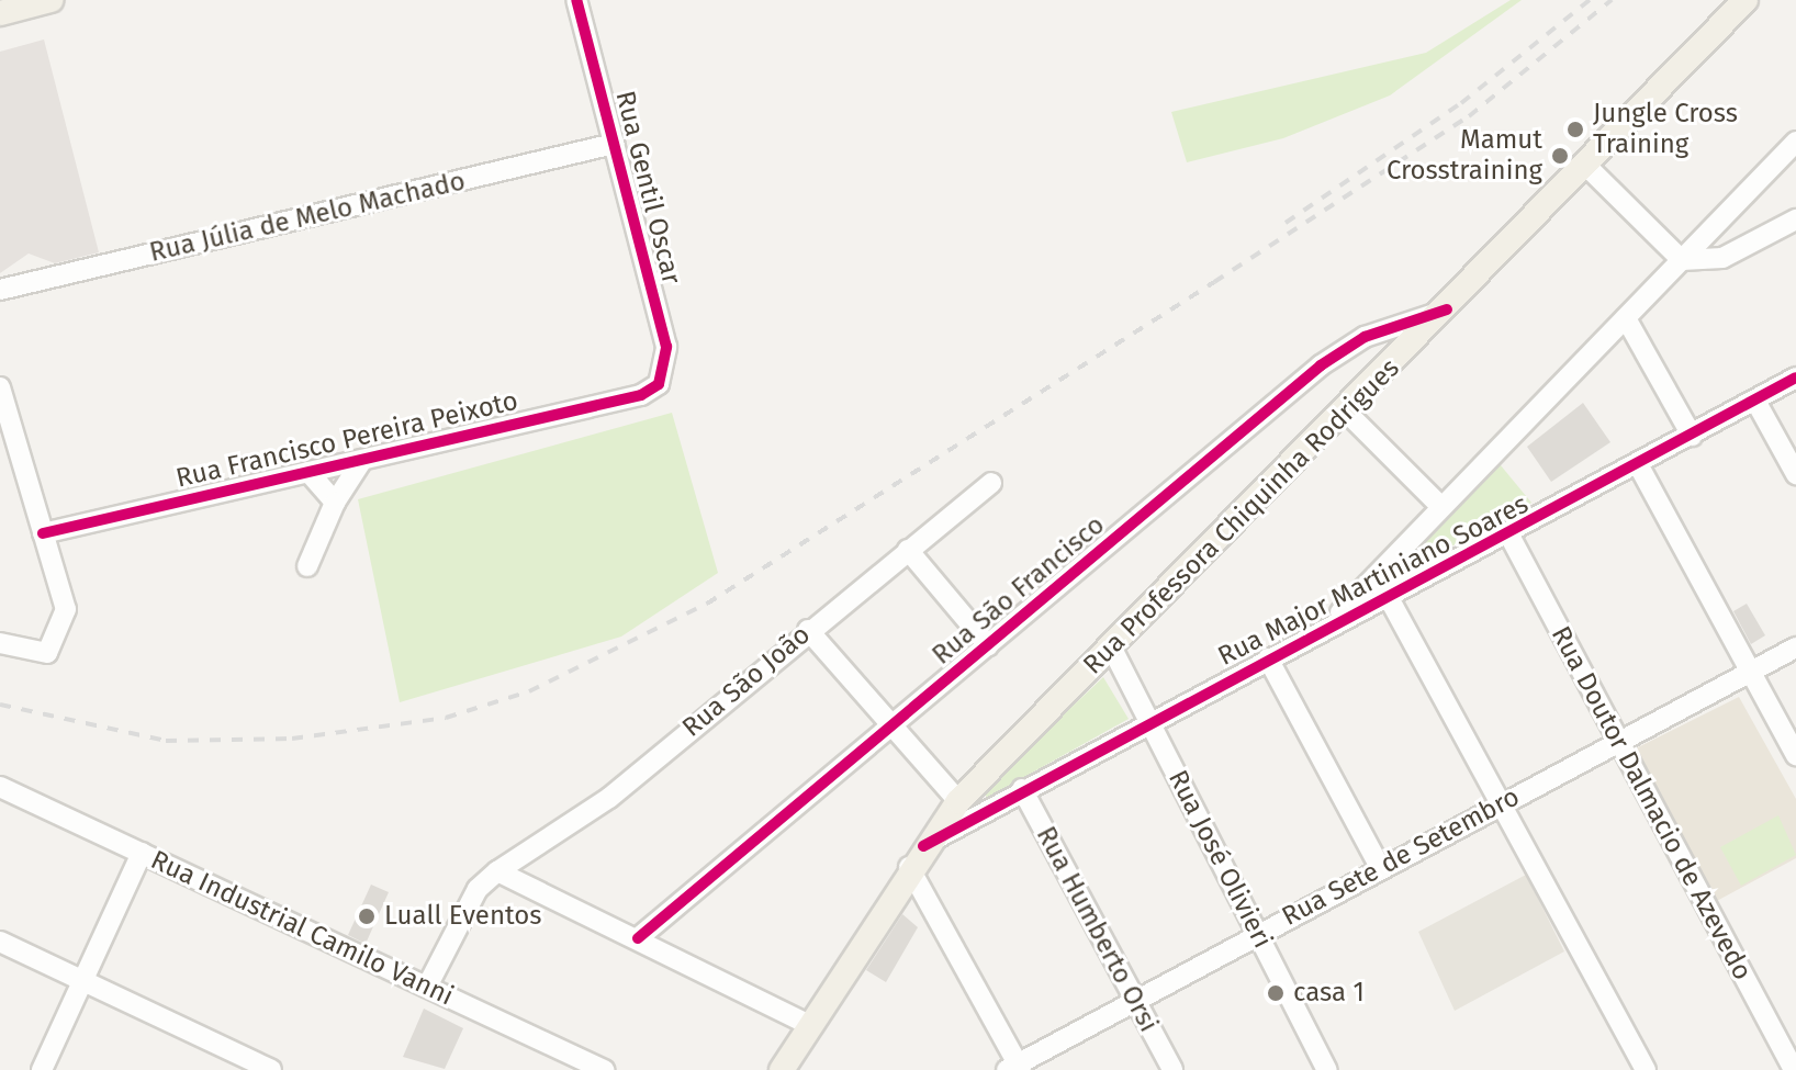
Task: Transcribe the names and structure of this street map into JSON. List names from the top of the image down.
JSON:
{
  "streets": {
    "main road": ["Rua Professora Chiquinha Rodrigues"],
    "street": [
      "Rua Gentil Oscar",
      "Rua Júlia de Melo Machado",
      "Rua Francisco Pereira Peixoto",
      "Rua Major Martiniano Soares",
      "Rua São Francisco",
      "Rua São João",
      "Rua Doutor Dalmacio de Azevedo",
      "Rua Sete de Setembro",
      "Rua José Olivieri",
      "Rua Industrial Camilo Vanni",
      "Rua Humberto Orsi"
    ]
  },
  "crossings": [
    ["Rua Gentil Oscar", "Rua Júlia de Melo Machado"],
    ["Rua Gentil Oscar", "Rua Francisco Pereira Peixoto"],
    ["Rua Professora Chiquinha Rodrigues", "Rua Major Martiniano Soares"],
    ["Rua Professora Chiquinha Rodrigues", "Rua São Francisco"],
    ["Rua Professora Chiquinha Rodrigues", "Rua José Olivieri"],
    ["Rua Major Martiniano Soares", "Rua Doutor Dalmacio de Azevedo"],
    ["Rua Major Martiniano Soares", "Rua José Olivieri"],
    ["Rua Major Martiniano Soares", "Rua Humberto Orsi"],
    ["Rua São João", "Rua Industrial Camilo Vanni"],
    ["Rua Doutor Dalmacio de Azevedo", "Rua Sete de Setembro"],
    ["Rua Sete de Setembro", "Rua José Olivieri"],
    ["Rua Sete de Setembro", "Rua Humberto Orsi"]
  ],
  "places": [
    "Jungle Cross Training",
    "Mamut Crosstraining",
    "Luall Eventos",
    "casa 1"
  ]
}
